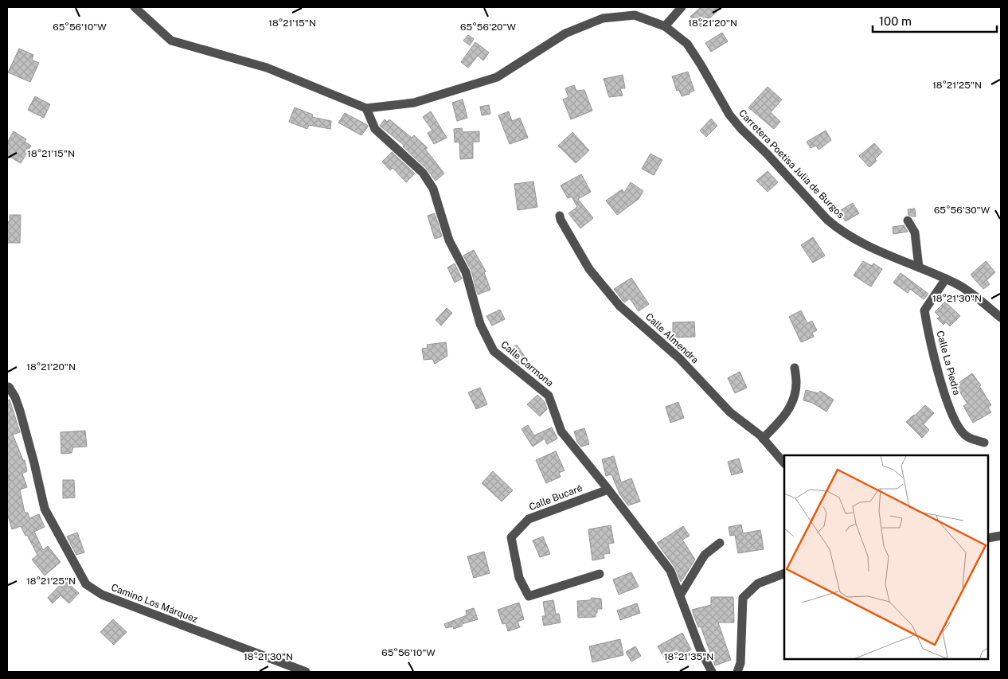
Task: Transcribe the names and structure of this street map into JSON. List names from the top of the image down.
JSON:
{
  "streets": {
    "street": [
      "Carretera Poetisa Julia de Burgos",
      "Calle Almendra",
      "Calle La Piedra",
      "Calle Carmona",
      "Calle Bucaré",
      "Camino Los Márquez"
    ]
  },
  "crossings": [
    ["Carretera Poetisa Julia de Burgos", "Calle La Piedra"],
    ["Carretera Poetisa Julia de Burgos", "Calle Carmona"],
    ["Calle Carmona", "Calle Bucaré"]
  ],
  "scale_bar": "100 m",
  "coordinates": [
    "18°21'15\"N",
    "18°21'20\"N",
    "65°56'10\"W",
    "65°56'20\"W",
    "18°21'25\"N",
    "65°56'30\"W",
    "18°21'30\"N",
    "18°21'35\"N"
  ]
}
